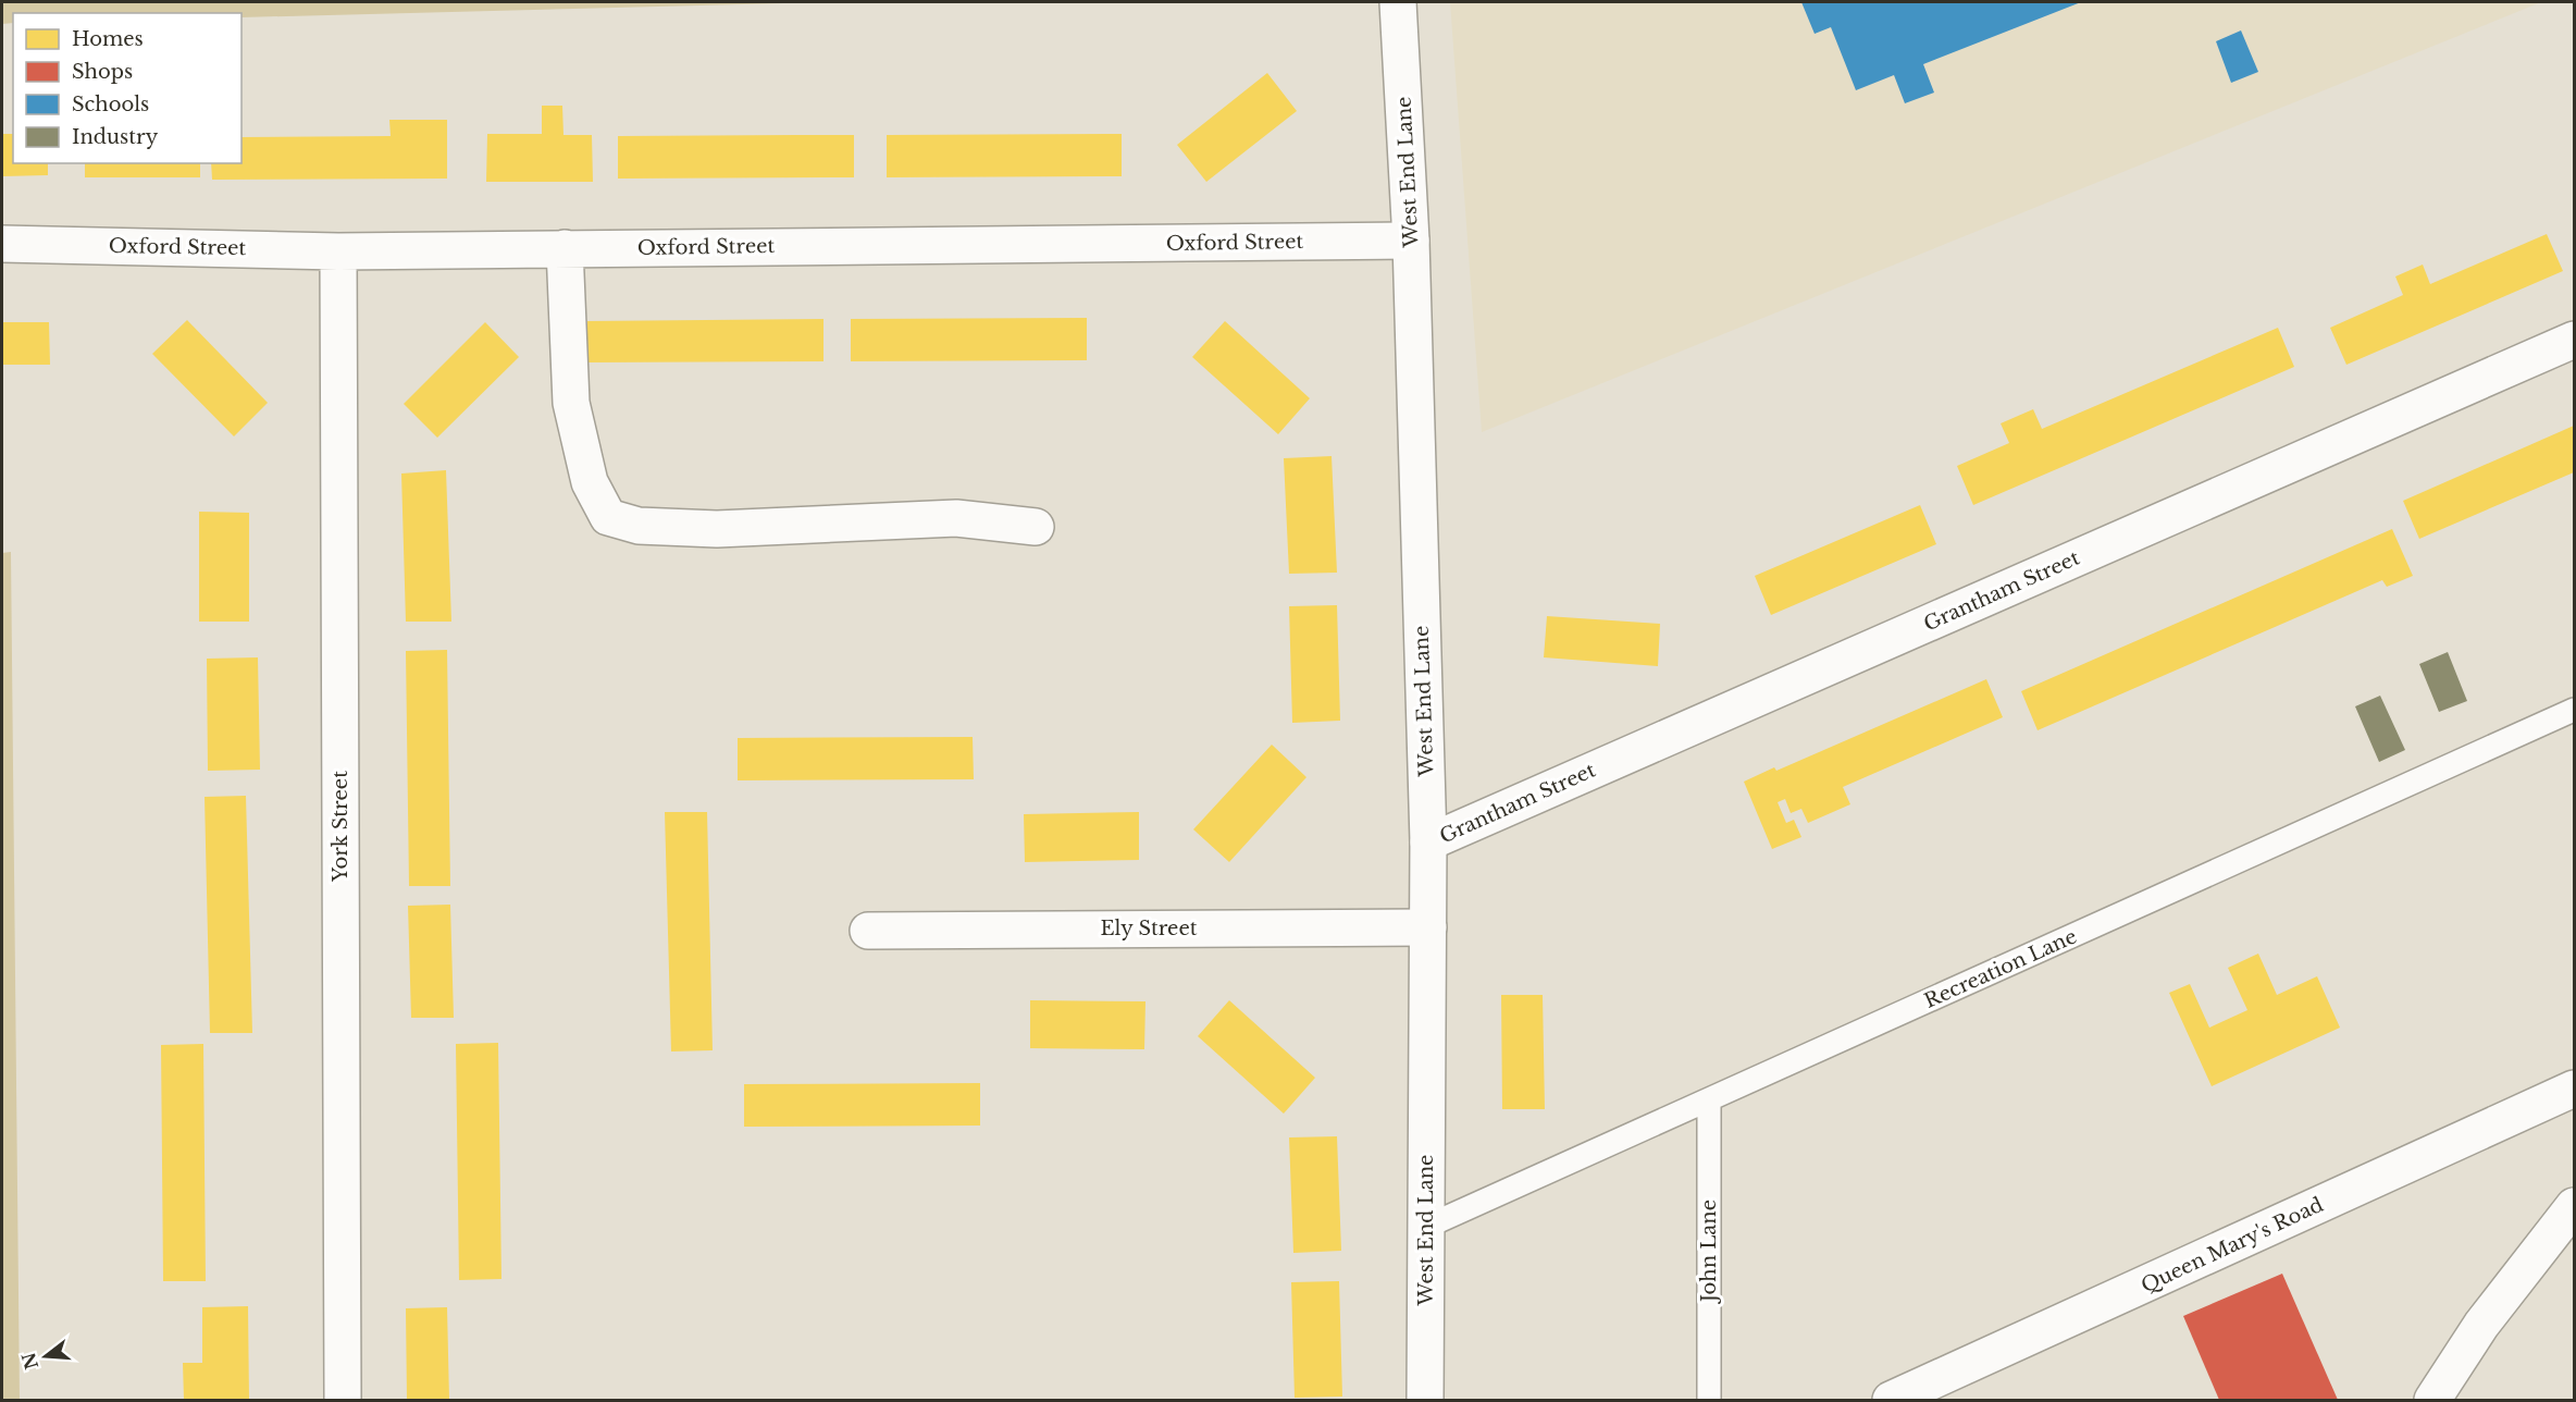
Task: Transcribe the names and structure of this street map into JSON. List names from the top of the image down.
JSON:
{
  "streets": {
    "street": [
      "West End Lane",
      "Oxford Street",
      "Grantham Street",
      "York Street",
      "Ely Street",
      "Queen Mary's Road"
    ],
    "lane": ["Recreation Lane", "John Lane"]
  },
  "crossings": [
    ["West End Lane", "Oxford Street"],
    ["West End Lane", "Grantham Street"],
    ["West End Lane", "Ely Street"],
    ["West End Lane", "Recreation Lane"],
    ["Oxford Street", "York Street"],
    ["Recreation Lane", "John Lane"]
  ],
  "legend": [
    "Homes",
    "Shops",
    "Schools",
    "Industry"
  ],
  "north": "left"
}
